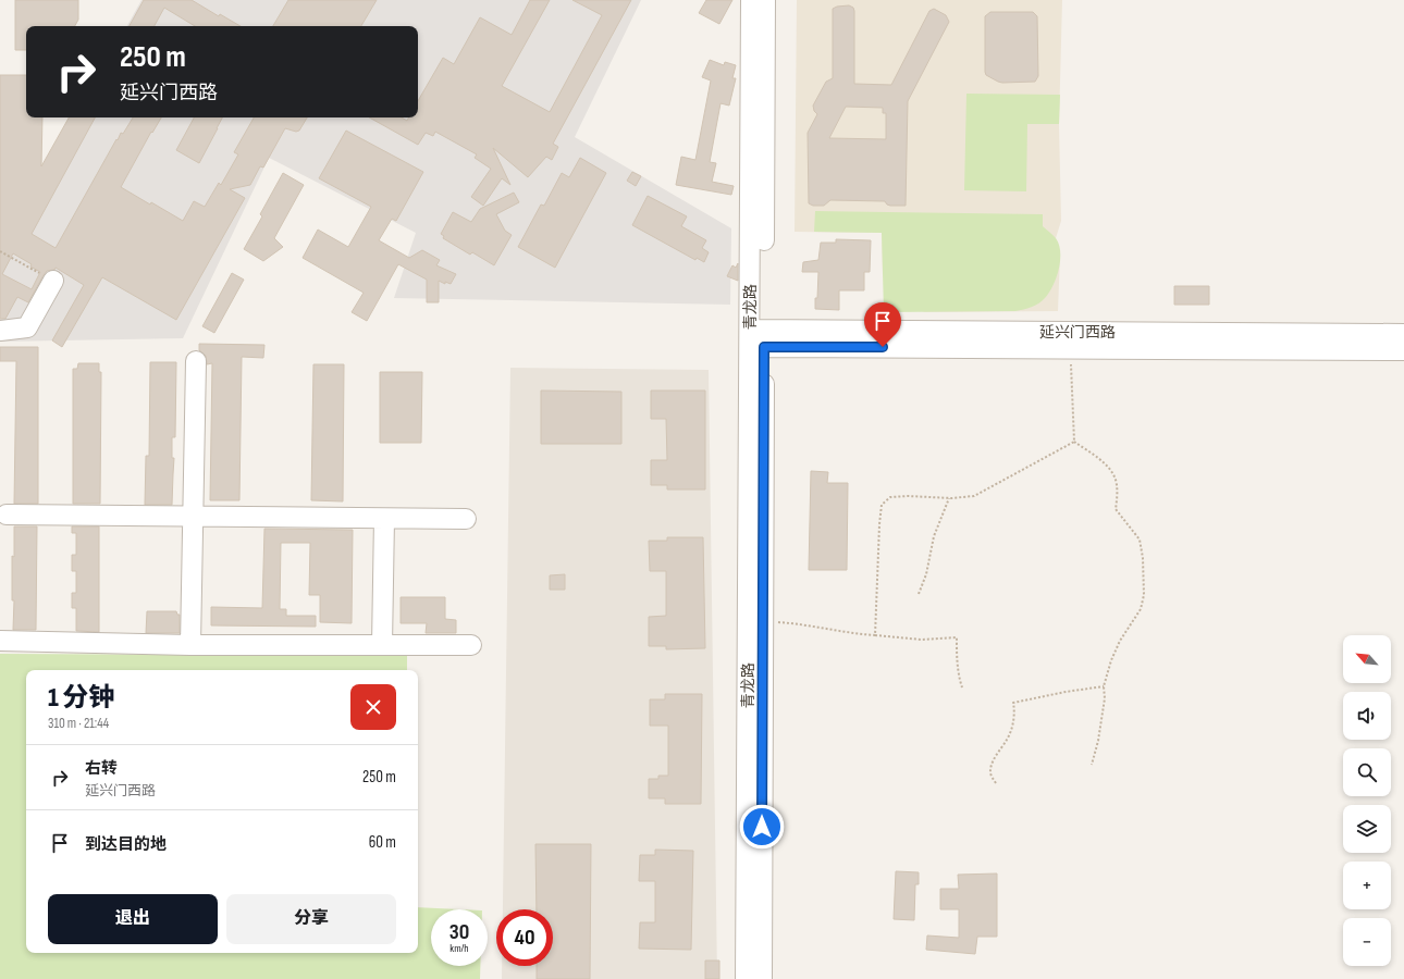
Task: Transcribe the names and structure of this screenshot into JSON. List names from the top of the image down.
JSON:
{
  "streets": {
    "street": ["青龙路", "延兴门西路"]
  },
  "crossings": [
    ["青龙路", "延兴门西路"]
  ],
  "north": "top left",
  "page": {
    "turn": ["250 m", "延兴门西路"],
    "map_buttons": ["+", "−"],
    "heading": ["1 分钟", "310 m · 21:44"],
    "list": [
      {
        "name": "右转",
        "note": "延兴门西路",
        "value": "250 m"
      },
      {
        "name": "到达目的地",
        "value": "60 m"
      }
    ],
    "buttons": ["退出", "分享"],
    "speed": "30 km/h",
    "limit": "40"
  }
}
